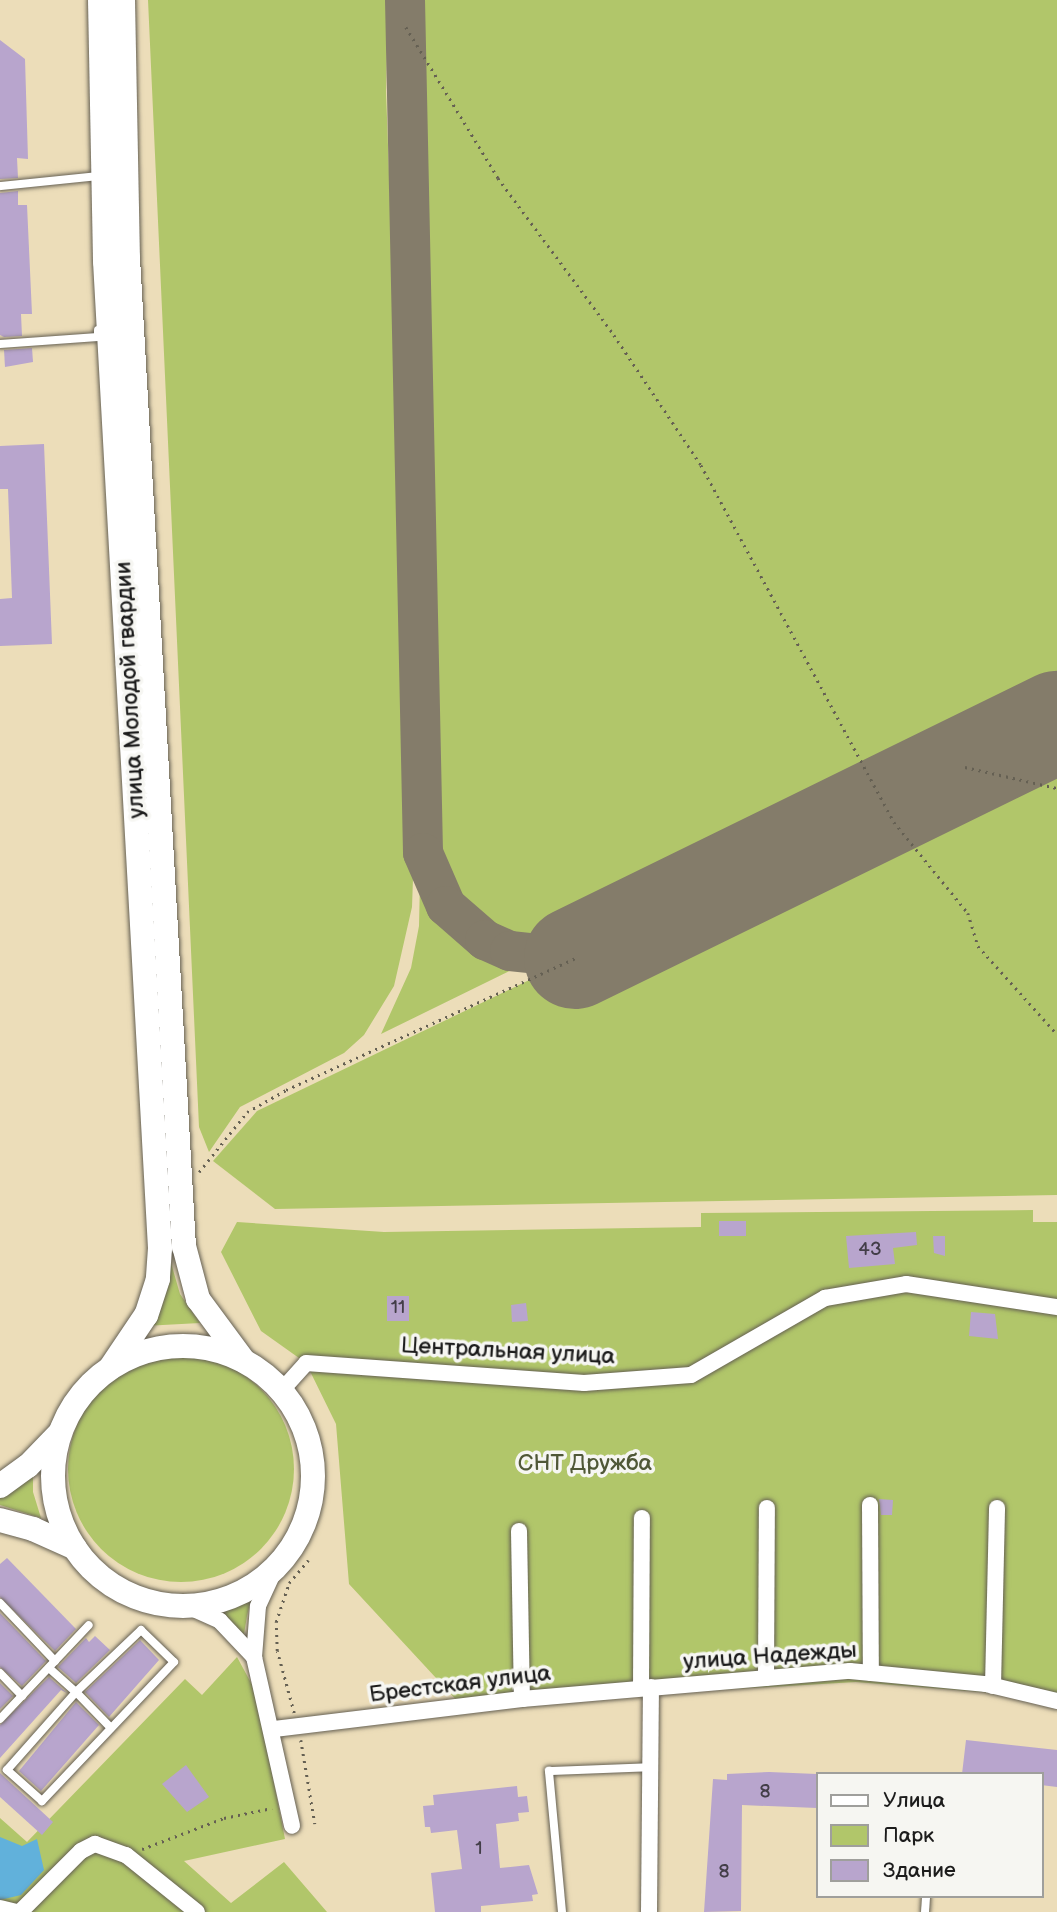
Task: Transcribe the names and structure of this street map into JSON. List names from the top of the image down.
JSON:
{
  "streets": {
    "main road": ["улица Молодой гвардии"],
    "street": ["Центральная улица", "улица Надежды", "Брестская улица"]
  },
  "crossings": [
    ["улица Надежды", "Брестская улица"]
  ],
  "parks": ["СНТ Дружба"],
  "house_numbers": [
    "43",
    "11",
    "8",
    "1",
    "8"
  ],
  "legend": ["Улица", "Парк", "Здание"]
}
